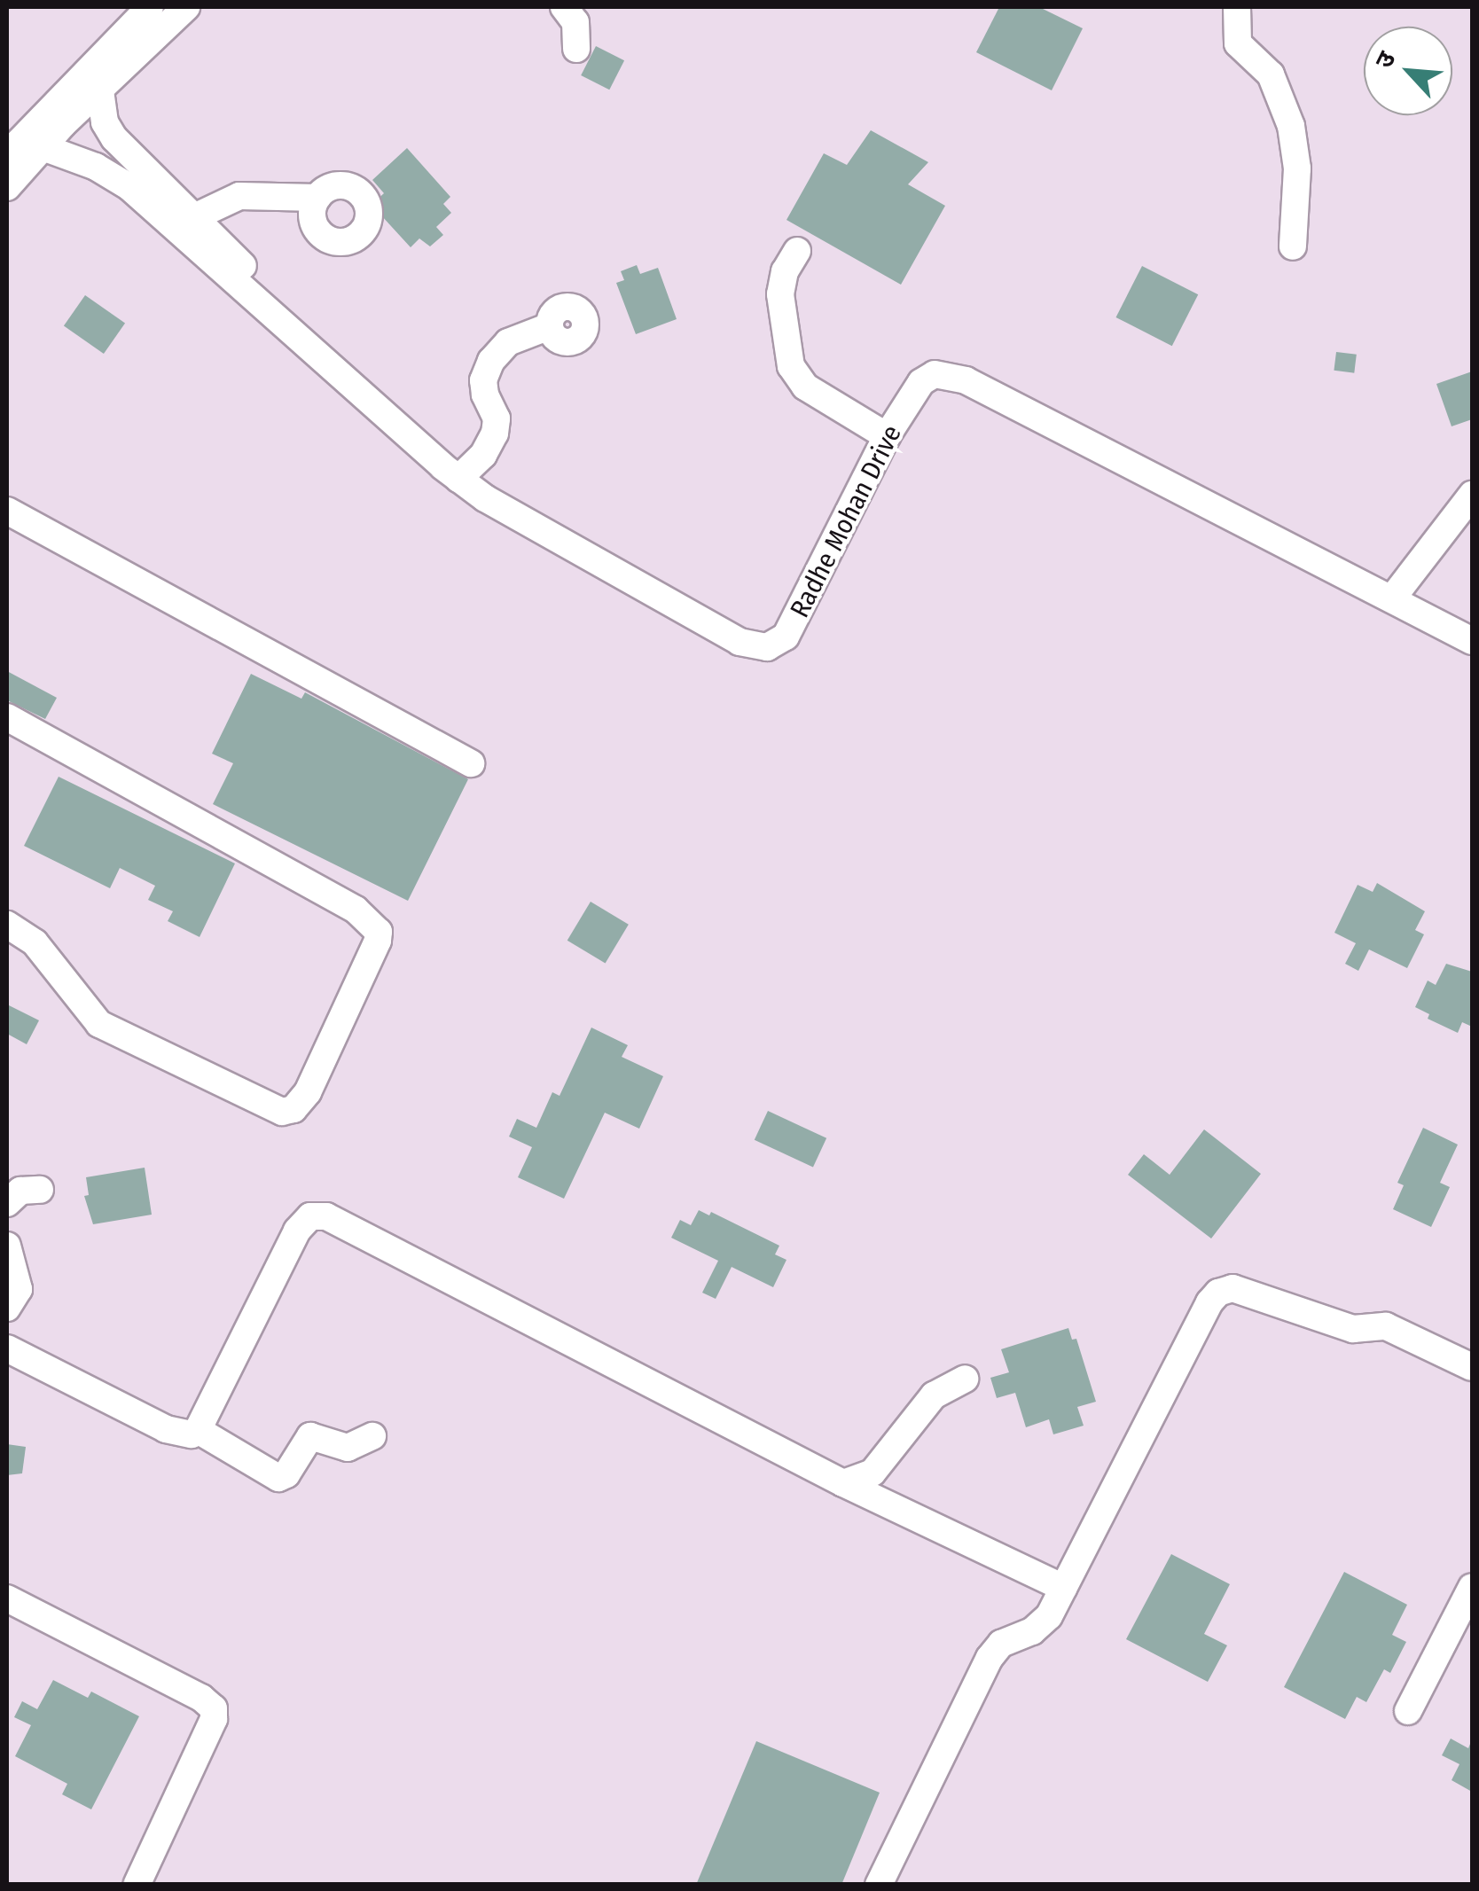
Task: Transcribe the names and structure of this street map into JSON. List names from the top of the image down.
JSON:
{
  "streets": {
    "street": ["Radhe Mohan Drive"]
  },
  "north": "top left"
}
